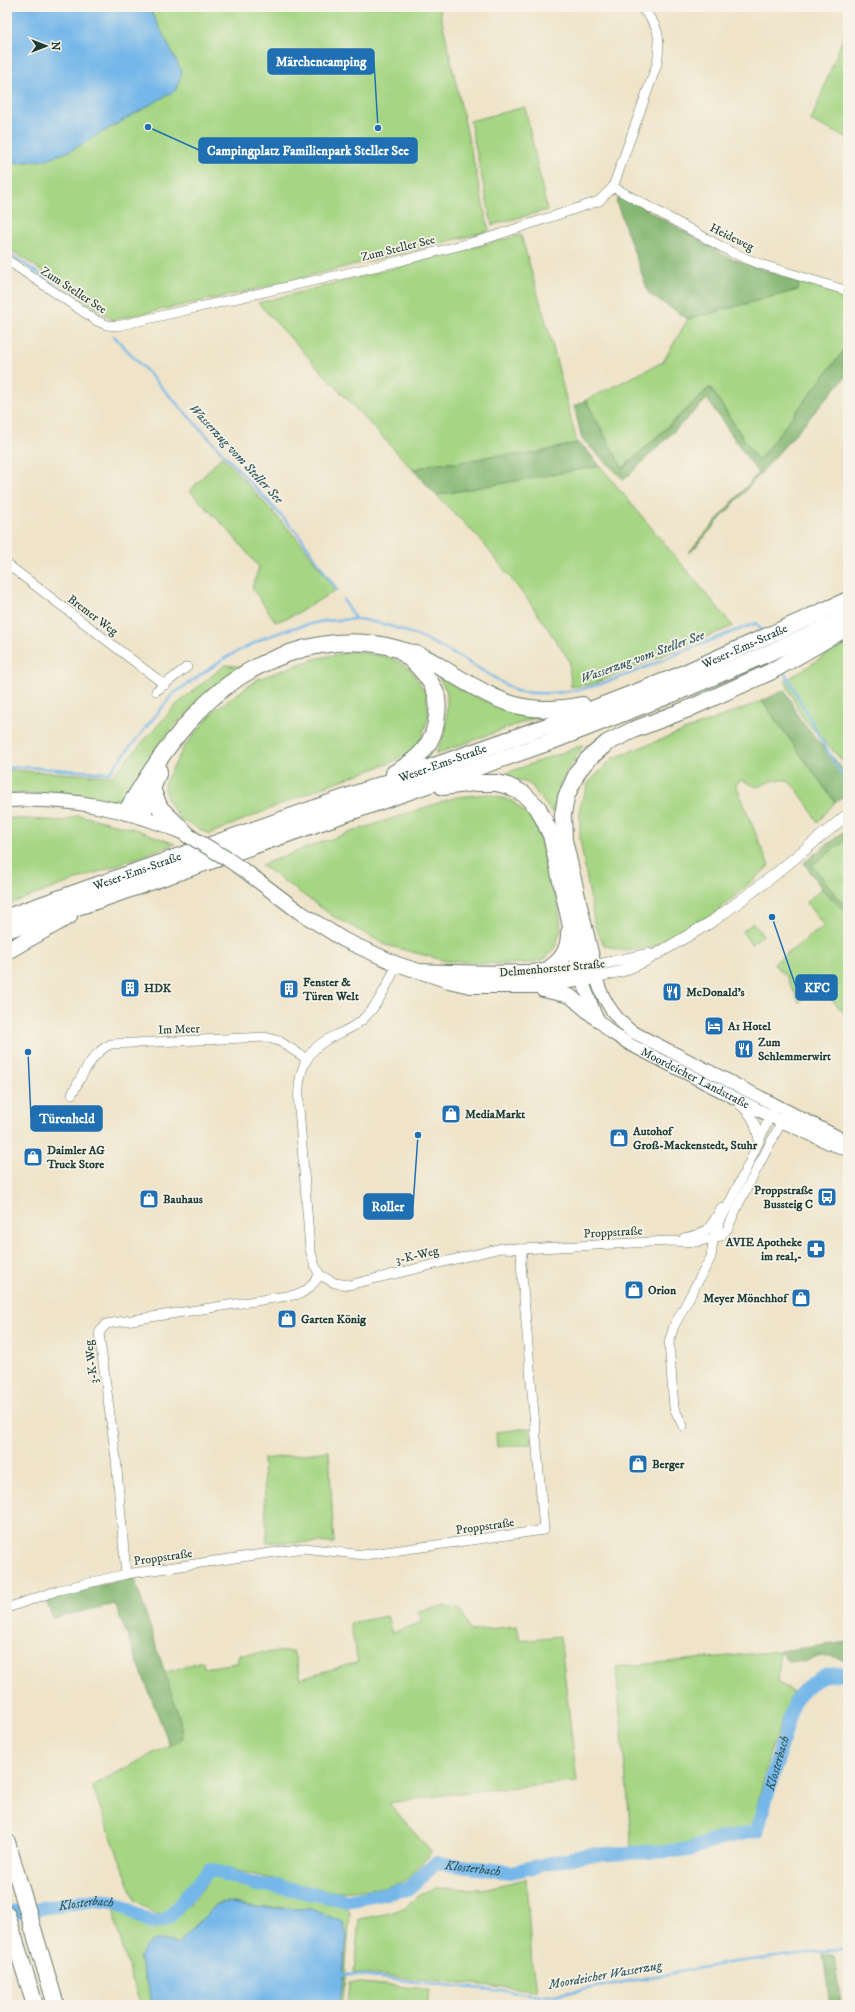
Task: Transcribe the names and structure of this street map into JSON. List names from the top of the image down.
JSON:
{
  "streets": {
    "highway": ["Weser-Ems-Straße"],
    "main road": ["Delmenhorster Straße", "Moordeicher Landstraße"],
    "street": [
      "Heideweg",
      "Zum Steller See",
      "Bremer Weg",
      "Im Meer",
      "Proppstraße",
      "3-K-Weg"
    ]
  },
  "crossings": [
    ["Heideweg", "Zum Steller See"],
    ["Delmenhorster Straße", "Moordeicher Landstraße"],
    ["Moordeicher Landstraße", "Proppstraße"],
    ["Proppstraße", "3-K-Weg"]
  ],
  "water": ["Wasserzug vom Steller See", "Klosterbach", "Moordeicher Wasserzug"],
  "places": {
    "other": [
      "Campingplatz Familienpark Steller See",
      "Märchencamping",
      "KFC",
      "Türenheld",
      "Roller"
    ],
    "building": ["HDK", "Fenster & Türen Welt"],
    "restaurant": ["McDonald's", "Zum Schlemmerwirt"],
    "hotel": ["A1 Hotel"],
    "shop": [
      "MediaMarkt",
      "Autohof Groß-Mackenstedt, Stuhr",
      "Daimler AG Truck Store",
      "Bauhaus",
      "Orion",
      "Meyer Mönchhof",
      "Garten König",
      "Berger"
    ],
    "bus stop": ["Proppstraße Bussteig C"],
    "pharmacy": ["AVIE Apotheke im real,-"]
  },
  "north": "right"
}
